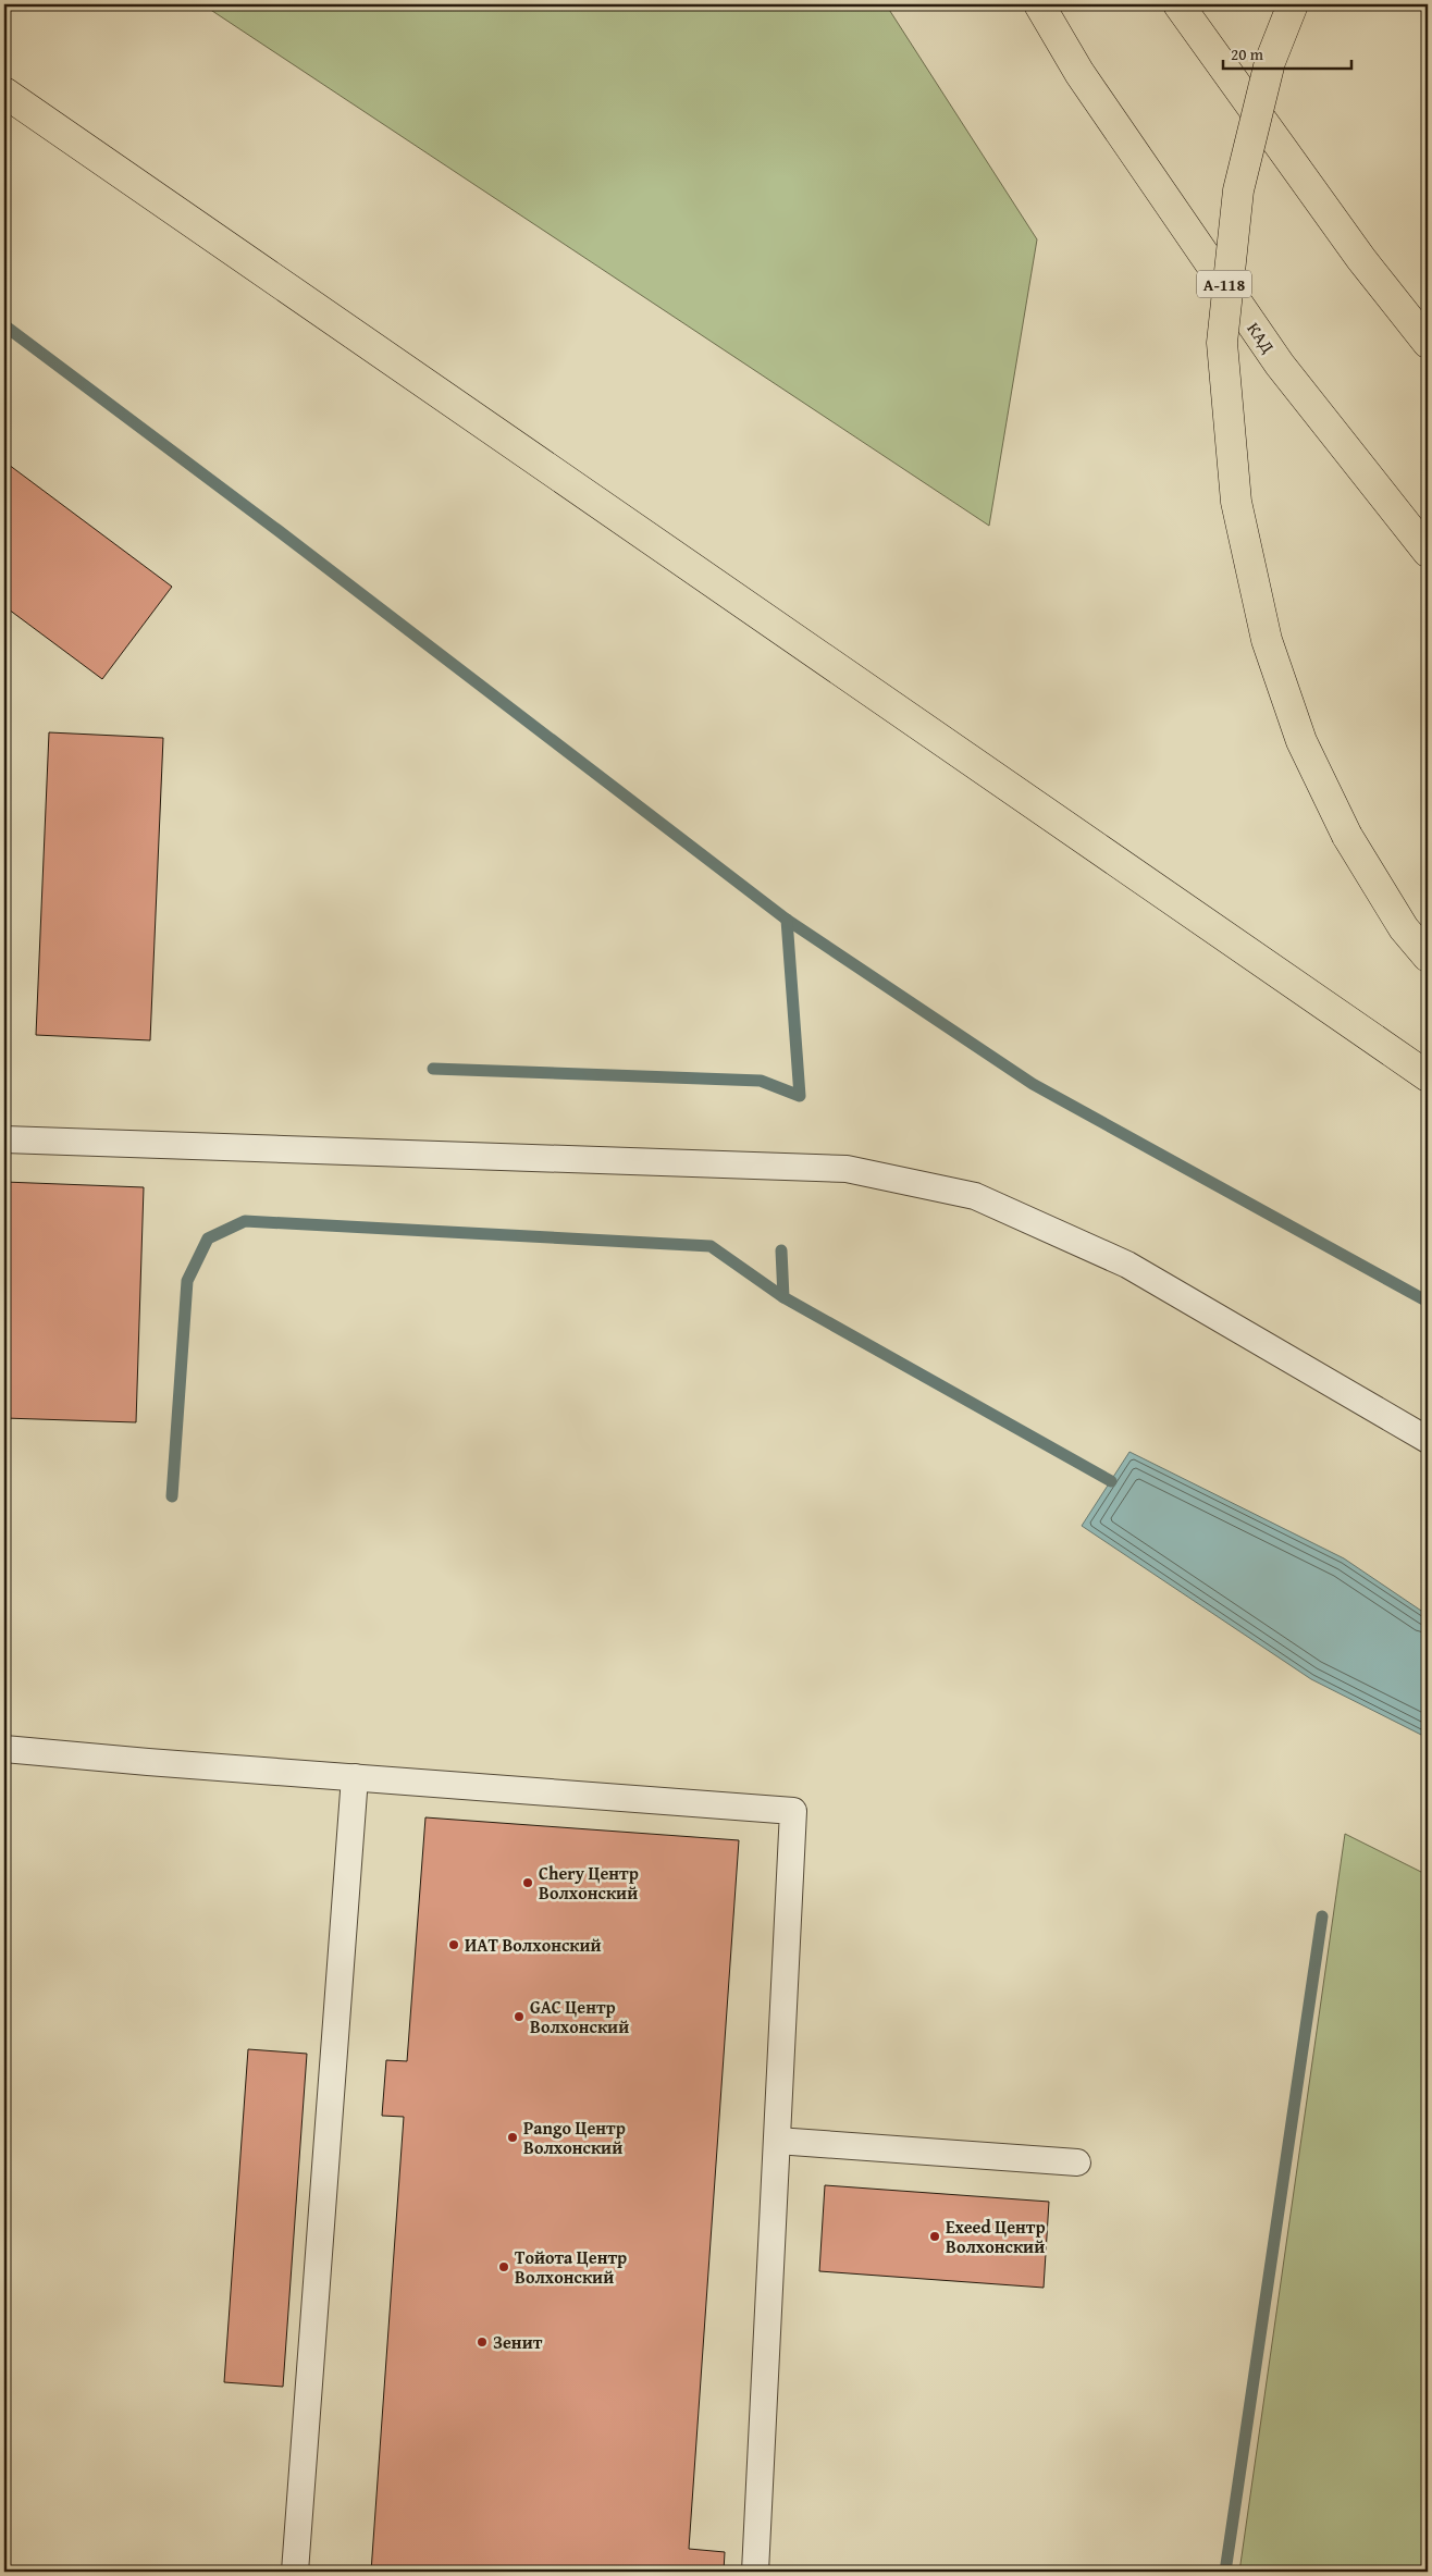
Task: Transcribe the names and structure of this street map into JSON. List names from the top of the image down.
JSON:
{
  "streets": {
    "main road": ["А-118", "КАД"]
  },
  "places": [
    "Chery Центр Волхонский",
    "ИАТ Волхонский",
    "GAC Центр Волхонский",
    "Pango Центр Волхонский",
    "Exeed Центр Волхонский",
    "Тойота Центр Волхонский",
    "Зенит"
  ],
  "scale_bar": "20 m"
}
